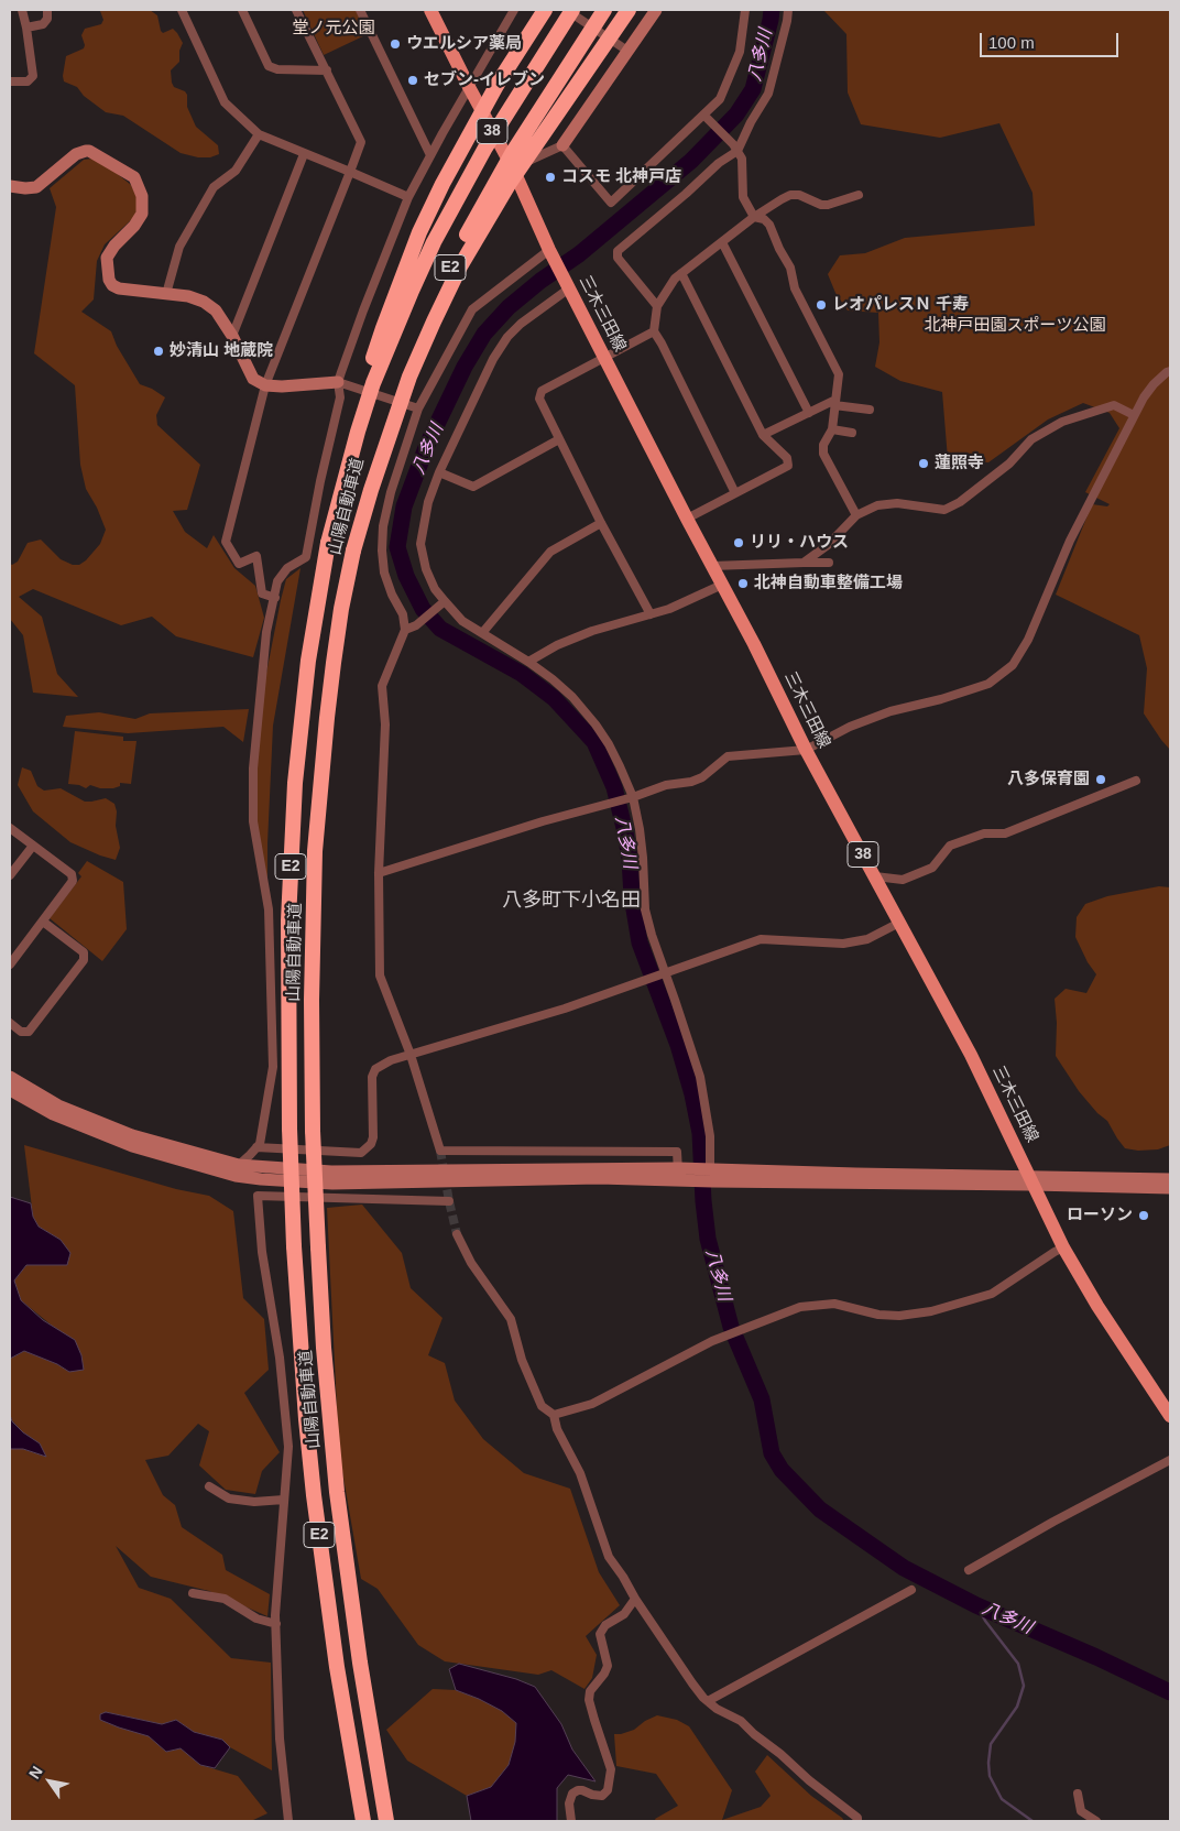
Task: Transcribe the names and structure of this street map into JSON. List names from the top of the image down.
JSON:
{
  "streets": {
    "highway": ["E2", "山陽自動車道"],
    "main road": ["38", "三木三田線"]
  },
  "crossings": [
    ["E2", "山陽自動車道"]
  ],
  "districts": ["八多町下小名田"],
  "water": ["八多川"],
  "parks": ["堂ノ元公園", "北神戸田園スポーツ公園"],
  "places": [
    "ウエルシア薬局",
    "セブン-イレブン",
    "コスモ 北神戸店",
    "レオパレスＮ 千寿",
    "妙清山 地蔵院",
    "蓮照寺",
    "リリ・ハウス",
    "北神自動車整備工場",
    "八多保育園",
    "ローソン"
  ],
  "scale_bar": "100 m",
  "north": "top left"
}
